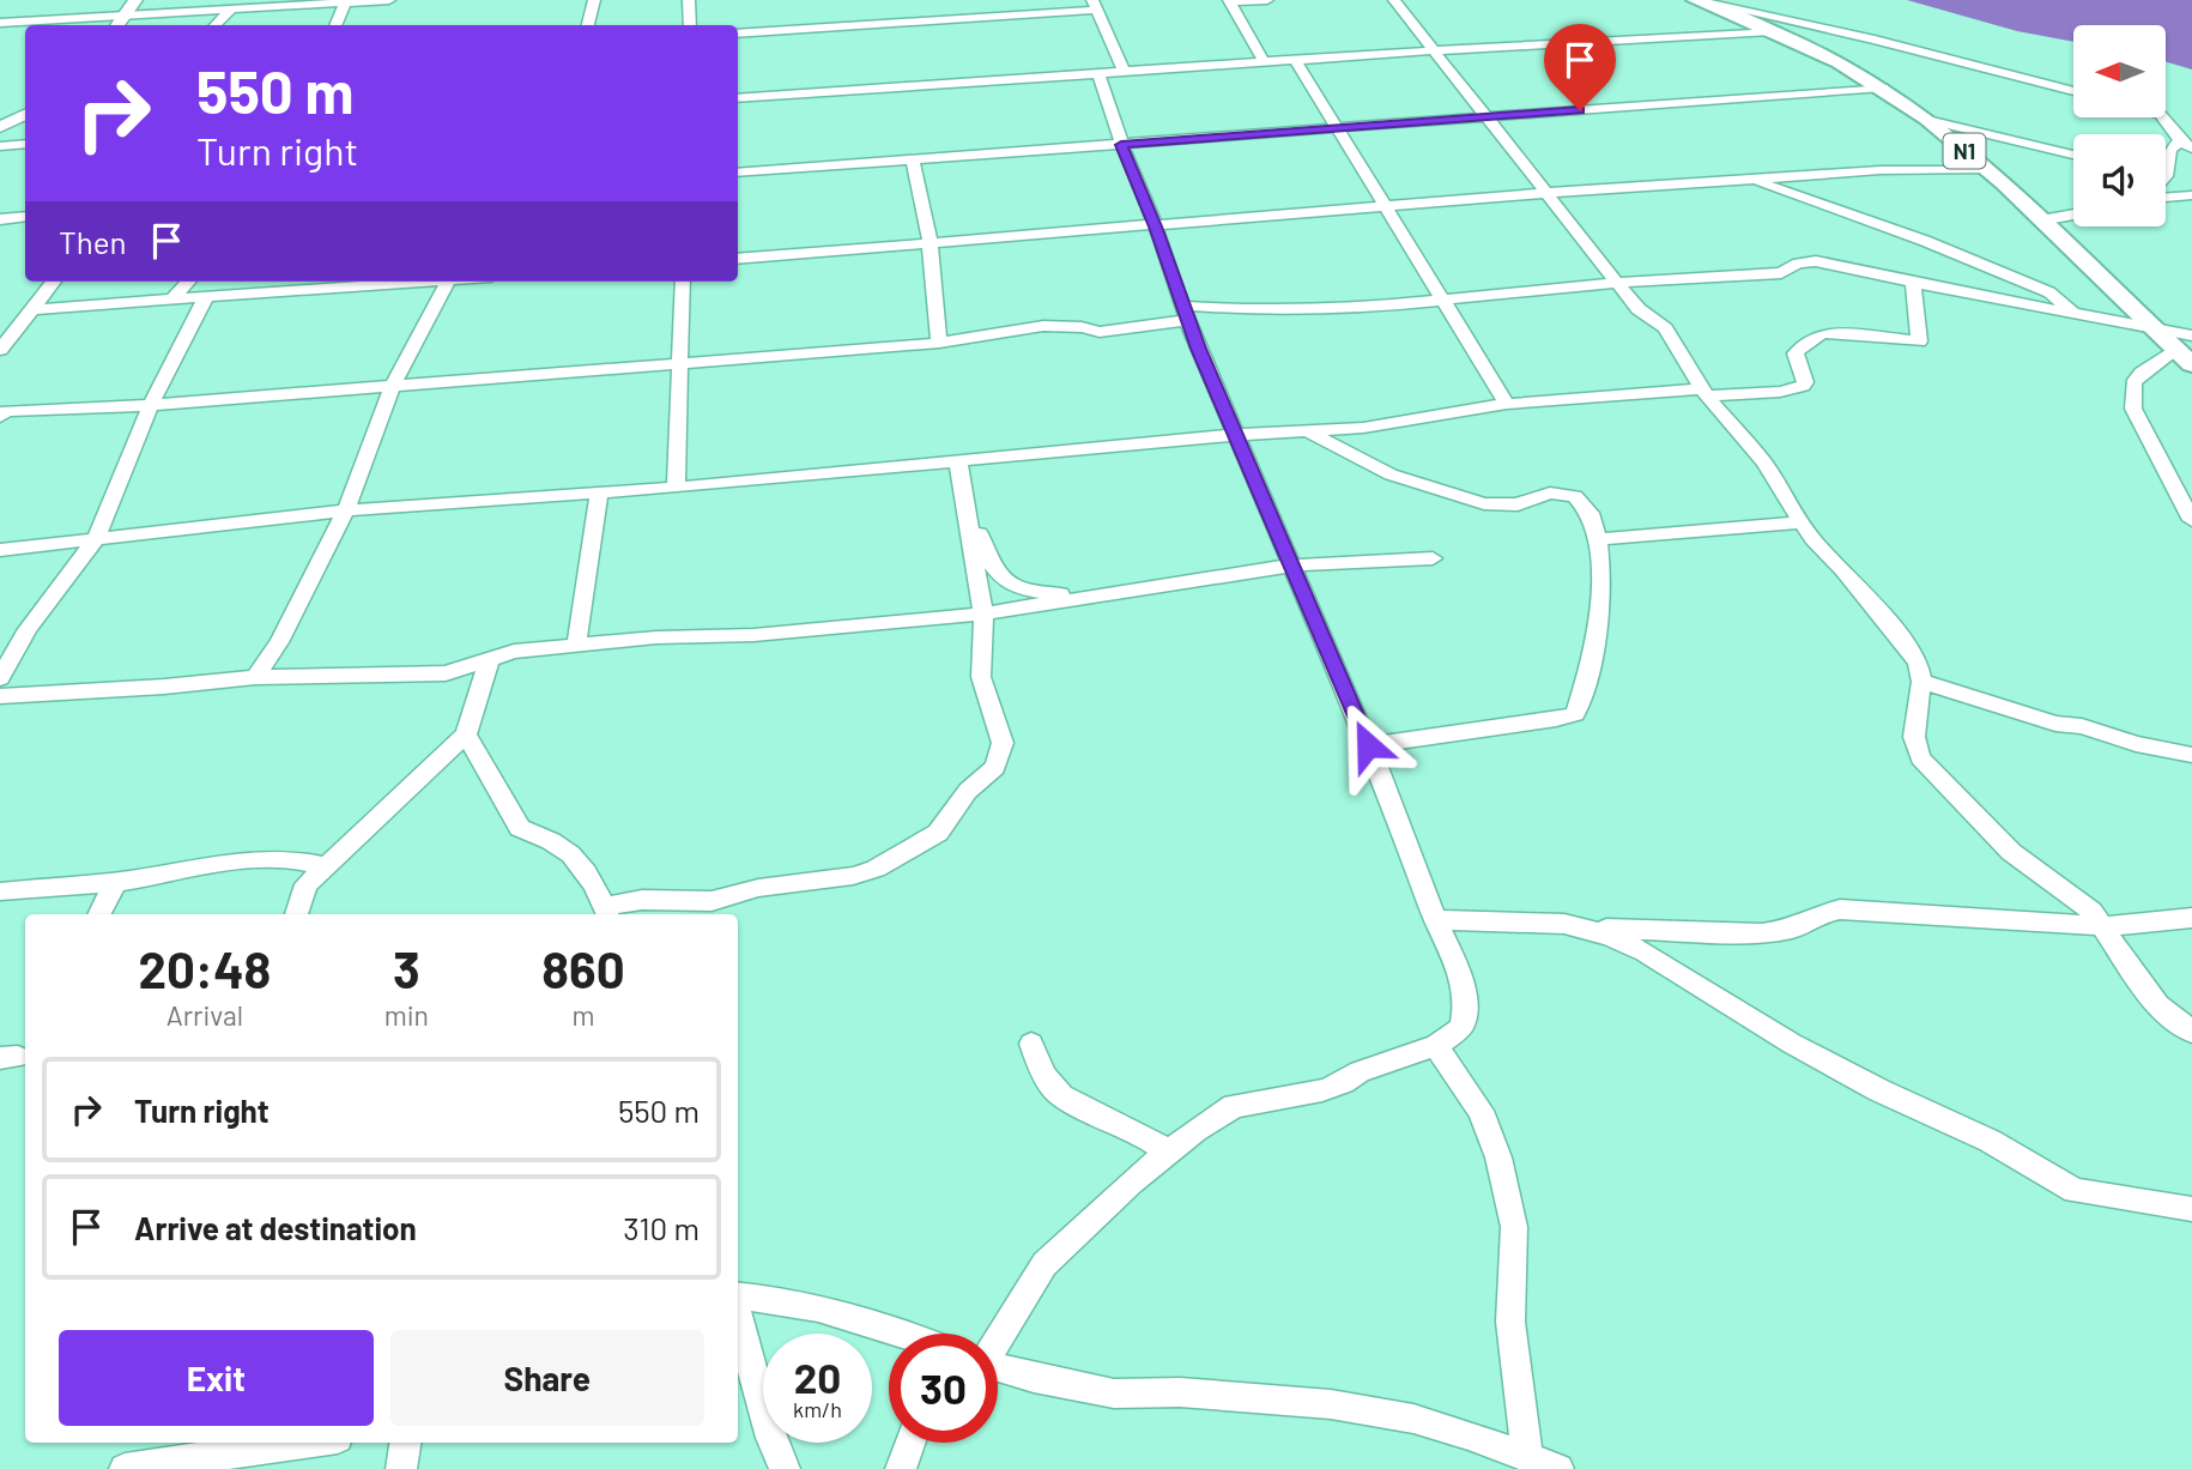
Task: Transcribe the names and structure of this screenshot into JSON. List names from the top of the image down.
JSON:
{
  "streets": {
    "highway": ["N1"]
  },
  "north": "left",
  "page": {
    "turn": ["550 m", "Turn right"],
    "then": "Then",
    "eta": [
      "20:48",
      "Arrival",
      "3",
      "min",
      "860",
      "m"
    ],
    "list": [
      {
        "name": "Turn right",
        "value": "550 m"
      },
      {
        "name": "Arrive at destination",
        "value": "310 m"
      }
    ],
    "buttons": ["Exit", "Share"],
    "speed": "20 km/h",
    "limit": "30"
  }
}
